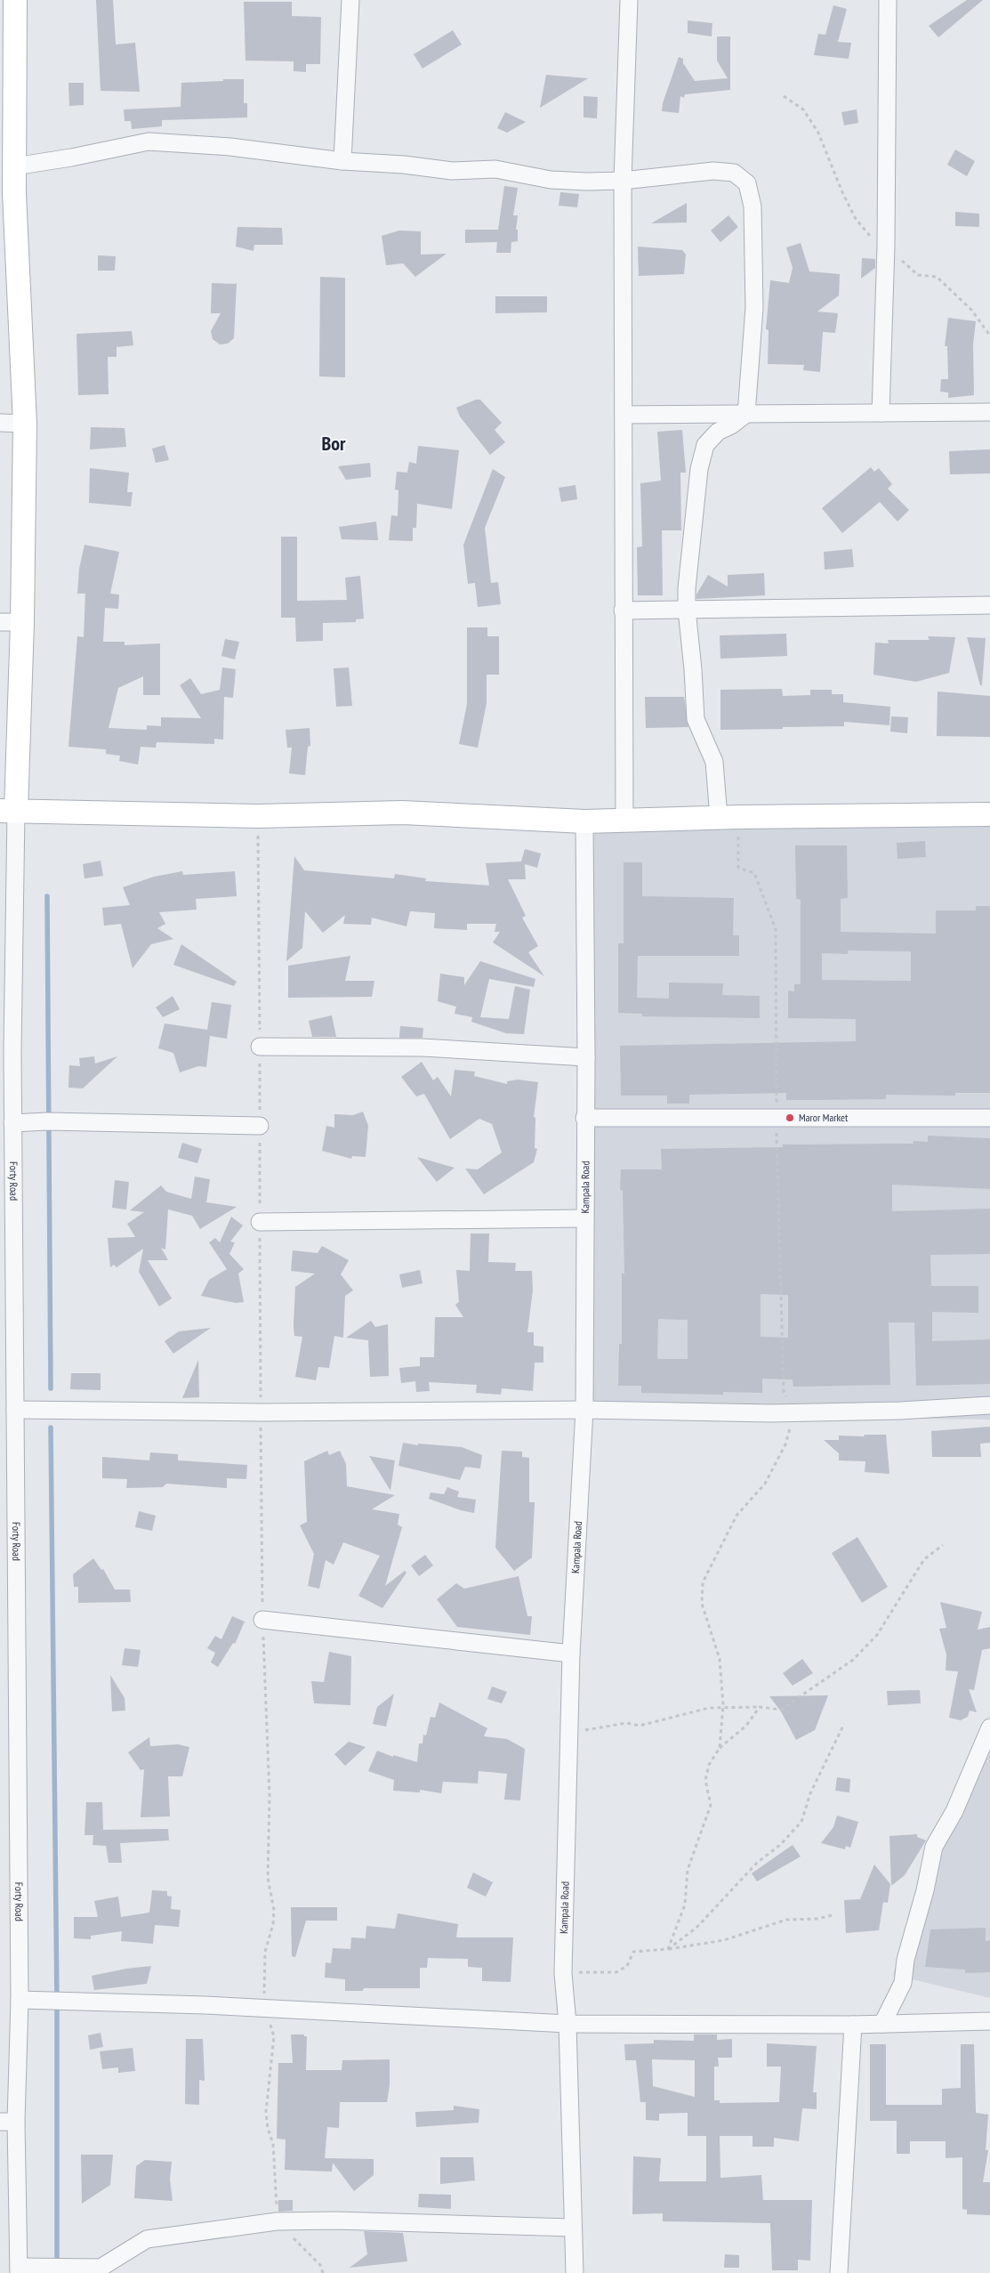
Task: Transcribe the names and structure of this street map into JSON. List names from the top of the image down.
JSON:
{
  "streets": {
    "street": ["Forty Road", "Kampala Road"]
  },
  "districts": ["Bor"],
  "places": ["Maror Market"]
}
